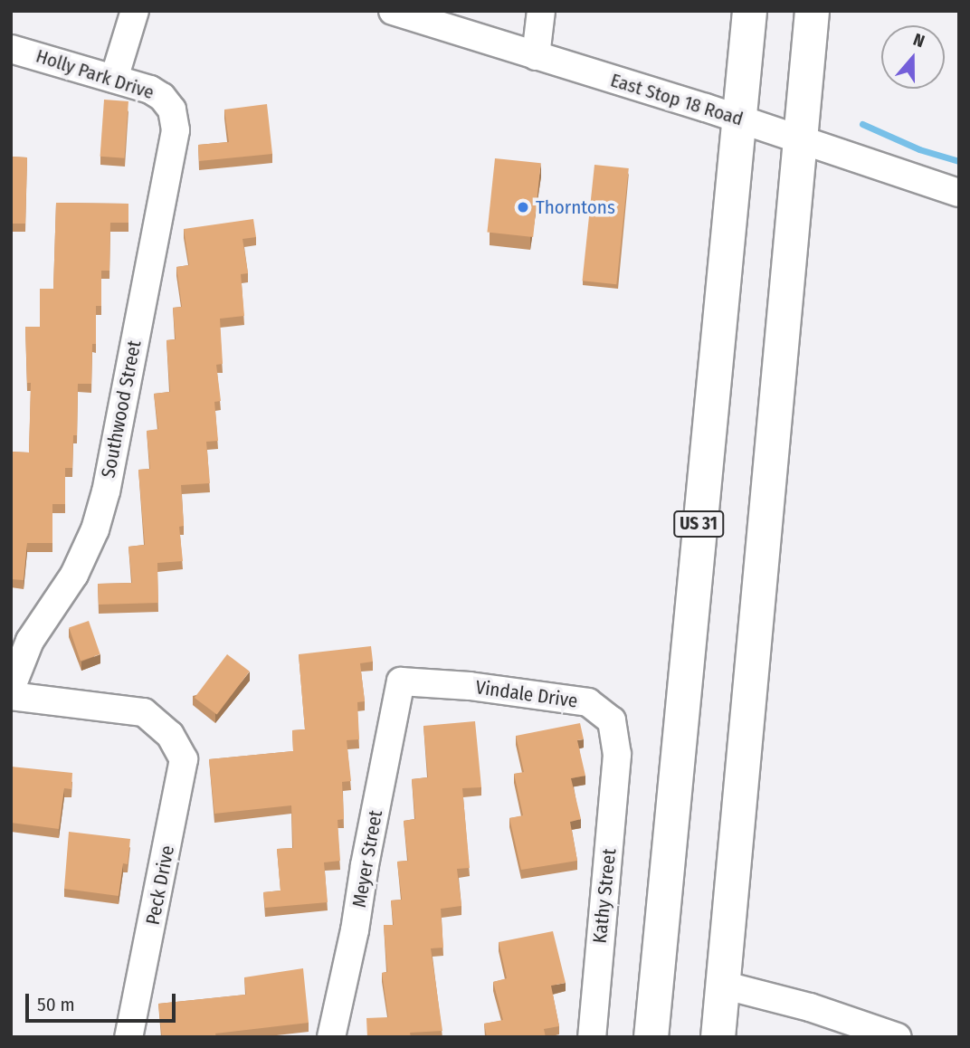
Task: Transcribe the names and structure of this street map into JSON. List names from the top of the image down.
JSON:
{
  "streets": {
    "main road": ["US 31"],
    "street": [
      "Holly Park Drive",
      "East Stop 18 Road",
      "Southwood Street",
      "Vindale Drive",
      "Meyer Street",
      "Peck Drive",
      "Kathy Street"
    ]
  },
  "crossings": [
    ["Holly Park Drive", "Southwood Street"],
    ["East Stop 18 Road", "US 31"],
    ["Vindale Drive", "Meyer Street"],
    ["Vindale Drive", "Kathy Street"]
  ],
  "places": ["Thorntons"],
  "scale_bar": "50 m",
  "north": "top"
}
